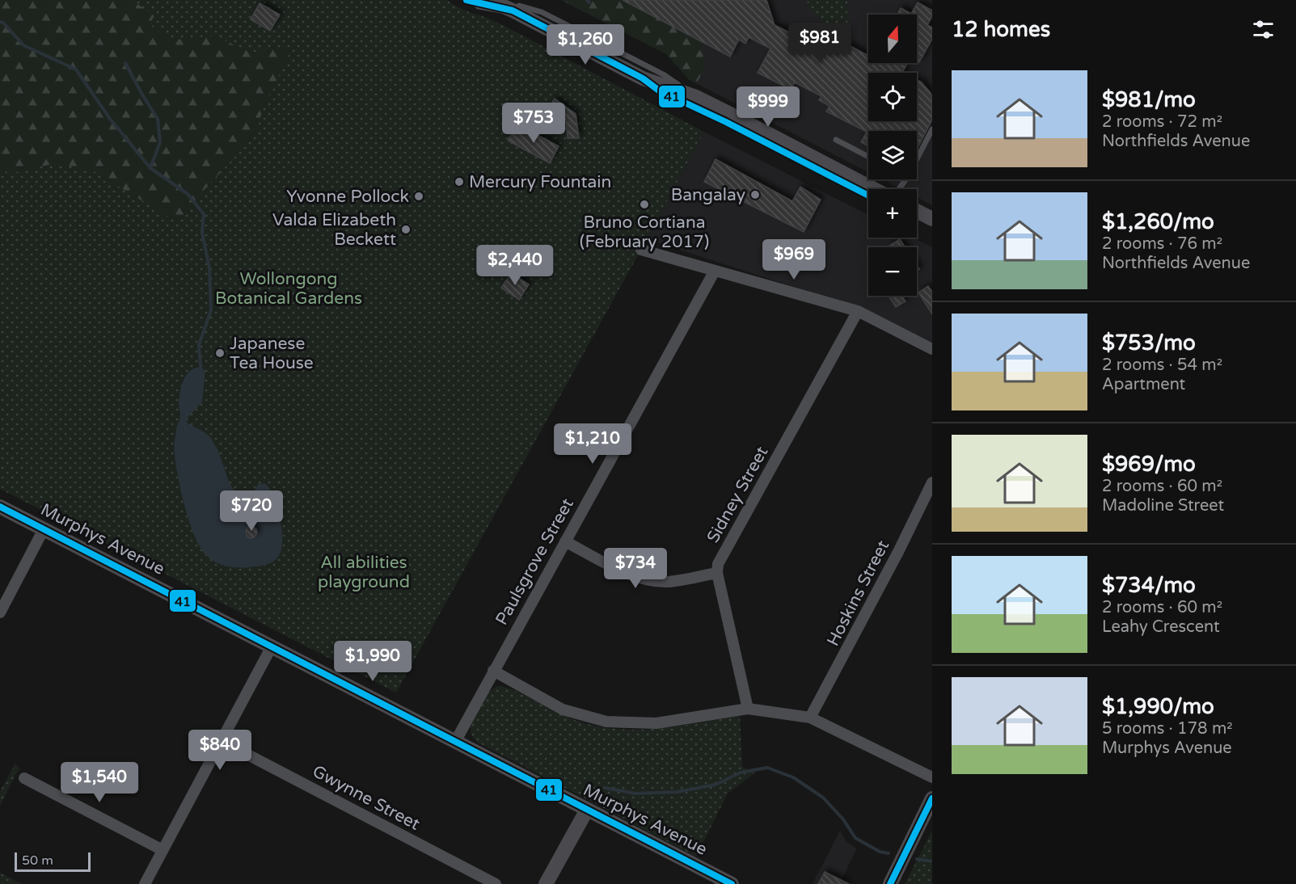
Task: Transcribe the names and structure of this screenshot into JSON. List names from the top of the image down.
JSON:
{
  "streets": {
    "street": [
      "Sidney Street",
      "Murphys Avenue",
      "Paulsgrove Street",
      "Hoskins Street",
      "Gwynne Street"
    ]
  },
  "crossings": [
    ["Murphys Avenue", "Paulsgrove Street"]
  ],
  "parks": ["Wollongong Botanical Gardens", "All abilities playground"],
  "places": [
    "Mercury Fountain",
    "Bangalay",
    "Yvonne Pollock",
    "Bruno Cortiana (February 2017)",
    "Valda Elizabeth Beckett",
    "Japanese Tea House"
  ],
  "lines": ["transit line 41"],
  "scale_bar": "50 m",
  "north": "top",
  "page": {
    "heading": "12 homes",
    "map_buttons": ["+", "−"],
    "price": [
      "$981",
      "$1,260",
      "$999",
      "$753",
      "$969",
      "$2,440",
      "$1,210",
      "$720",
      "$734",
      "$1,990",
      "$840",
      "$1,540"
    ],
    "list": [
      {
        "name": "$981/mo",
        "note": "2 rooms · 72 m² · Northfields Avenue"
      },
      {
        "name": "$1,260/mo",
        "note": "2 rooms · 76 m² · Northfields Avenue"
      },
      {
        "name": "$753/mo",
        "note": "2 rooms · 54 m² · Apartment"
      },
      {
        "name": "$969/mo",
        "note": "2 rooms · 60 m² · Madoline Street"
      },
      {
        "name": "$734/mo",
        "note": "2 rooms · 60 m² · Leahy Crescent"
      },
      {
        "name": "$1,990/mo",
        "note": "5 rooms · 178 m² · Murphys Avenue"
      }
    ],
    "scale": "50 m"
  }
}
